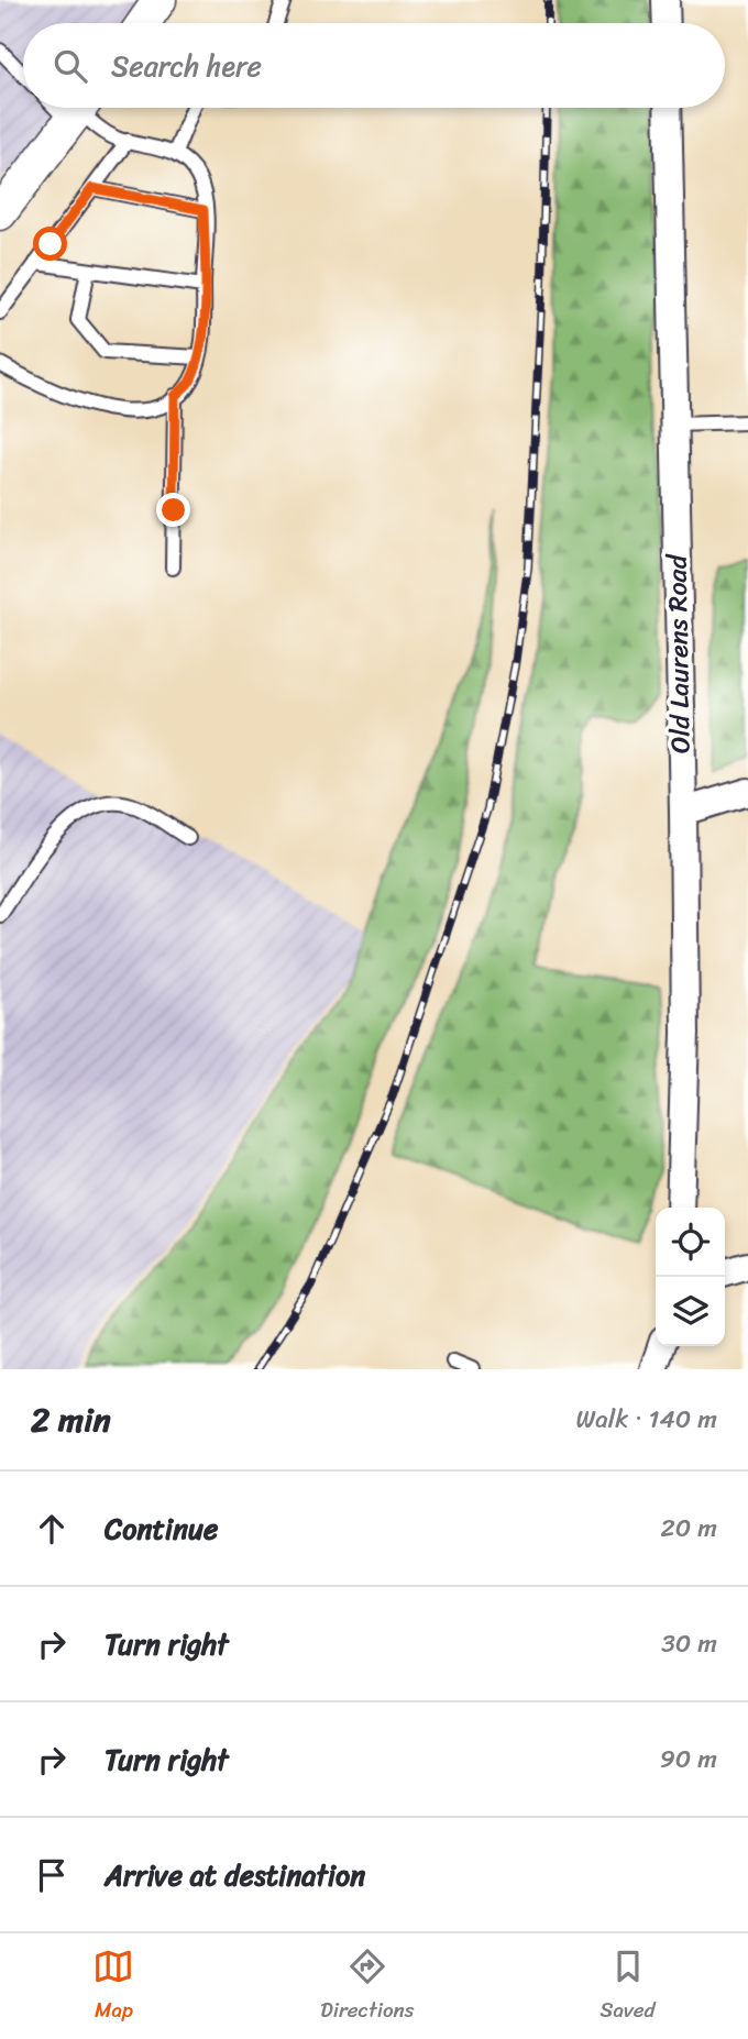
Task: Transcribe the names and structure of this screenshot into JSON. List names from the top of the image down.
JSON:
{
  "streets": {
    "street": ["Old Laurens Road"]
  },
  "page": {
    "search": "Search here",
    "heading": ["2 min", "Walk · 140 m"],
    "list": [
      ["Continue", "20 m"],
      ["Turn right", "30 m"],
      ["Turn right", "90 m"],
      "Arrive at destination"
    ],
    "nav": ["Map", "Directions", "Saved"]
  }
}
